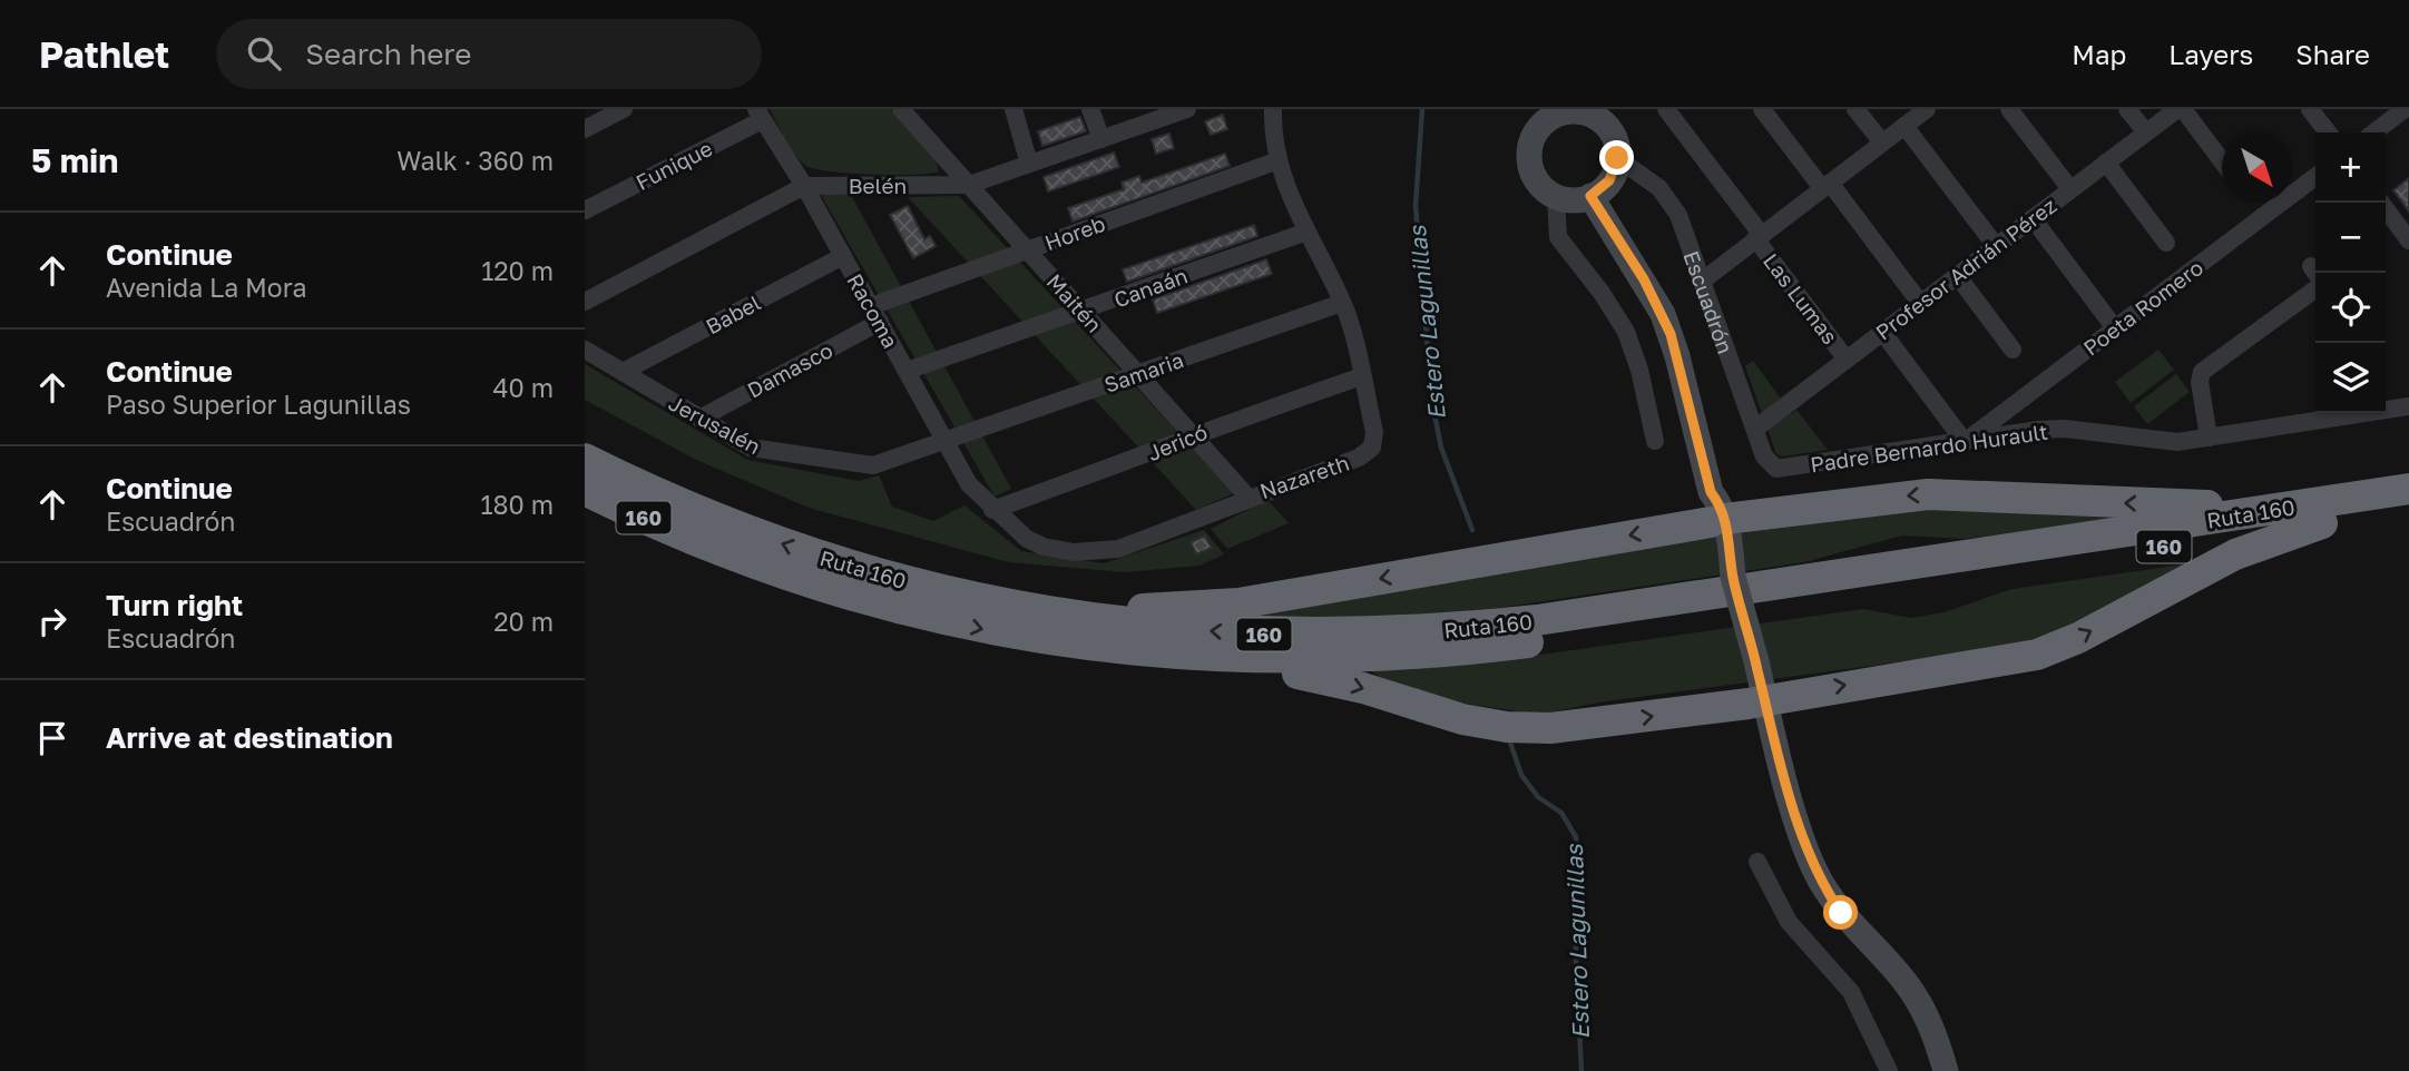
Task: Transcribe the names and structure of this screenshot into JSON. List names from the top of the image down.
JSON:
{
  "streets": {
    "highway": ["Ruta 160", "160"],
    "street": [
      "Funique",
      "Belén",
      "Horeb",
      "Profesor Adrián Pérez",
      "Canaán",
      "Las Lumas",
      "Escuadrón",
      "Maitén",
      "Poeta Romero",
      "Racoma",
      "Babel",
      "Damasco",
      "Samaria",
      "Jerusalén",
      "Jericó",
      "Padre Bernardo Hurault",
      "Nazareth"
    ]
  },
  "crossings": [
    ["Funique", "Racoma"],
    ["Belén", "Maitén"],
    ["Belén", "Racoma"],
    ["Horeb", "Maitén"],
    ["Horeb", "Racoma"],
    ["Horeb", "Damasco"],
    ["Horeb", "Nazareth"],
    ["Profesor Adrián Pérez", "Las Lumas"],
    ["Profesor Adrián Pérez", "Escuadrón"],
    ["Canaán", "Maitén"],
    ["Canaán", "Racoma"],
    ["Canaán", "Nazareth"],
    ["Escuadrón", "Padre Bernardo Hurault"],
    ["Maitén", "Samaria"],
    ["Maitén", "Jericó"],
    ["Maitén", "Nazareth"],
    ["Poeta Romero", "Padre Bernardo Hurault"],
    ["Racoma", "Babel"],
    ["Racoma", "Damasco"],
    ["Racoma", "Samaria"],
    ["Racoma", "Jerusalén"],
    ["Racoma", "Jericó"],
    ["Racoma", "Nazareth"],
    ["Babel", "Jerusalén"],
    ["Damasco", "Jerusalén"],
    ["Samaria", "Jerusalén"],
    ["Samaria", "Nazareth"],
    ["Jericó", "Nazareth"]
  ],
  "water": ["Estero Lagunillas"],
  "north": "bottom right",
  "page": {
    "header": "Pathlet",
    "search": "Search here",
    "nav": ["Map", "Layers", "Share"],
    "heading": ["5 min", "Walk · 360 m"],
    "map_buttons": ["+", "−"],
    "list": [
      ["Continue", "Avenida La Mora", "120 m"],
      ["Continue", "Paso Superior Lagunillas", "40 m"],
      ["Continue", "Escuadrón", "180 m"],
      ["Turn right", "Escuadrón", "20 m"],
      "Arrive at destination"
    ]
  }
}
